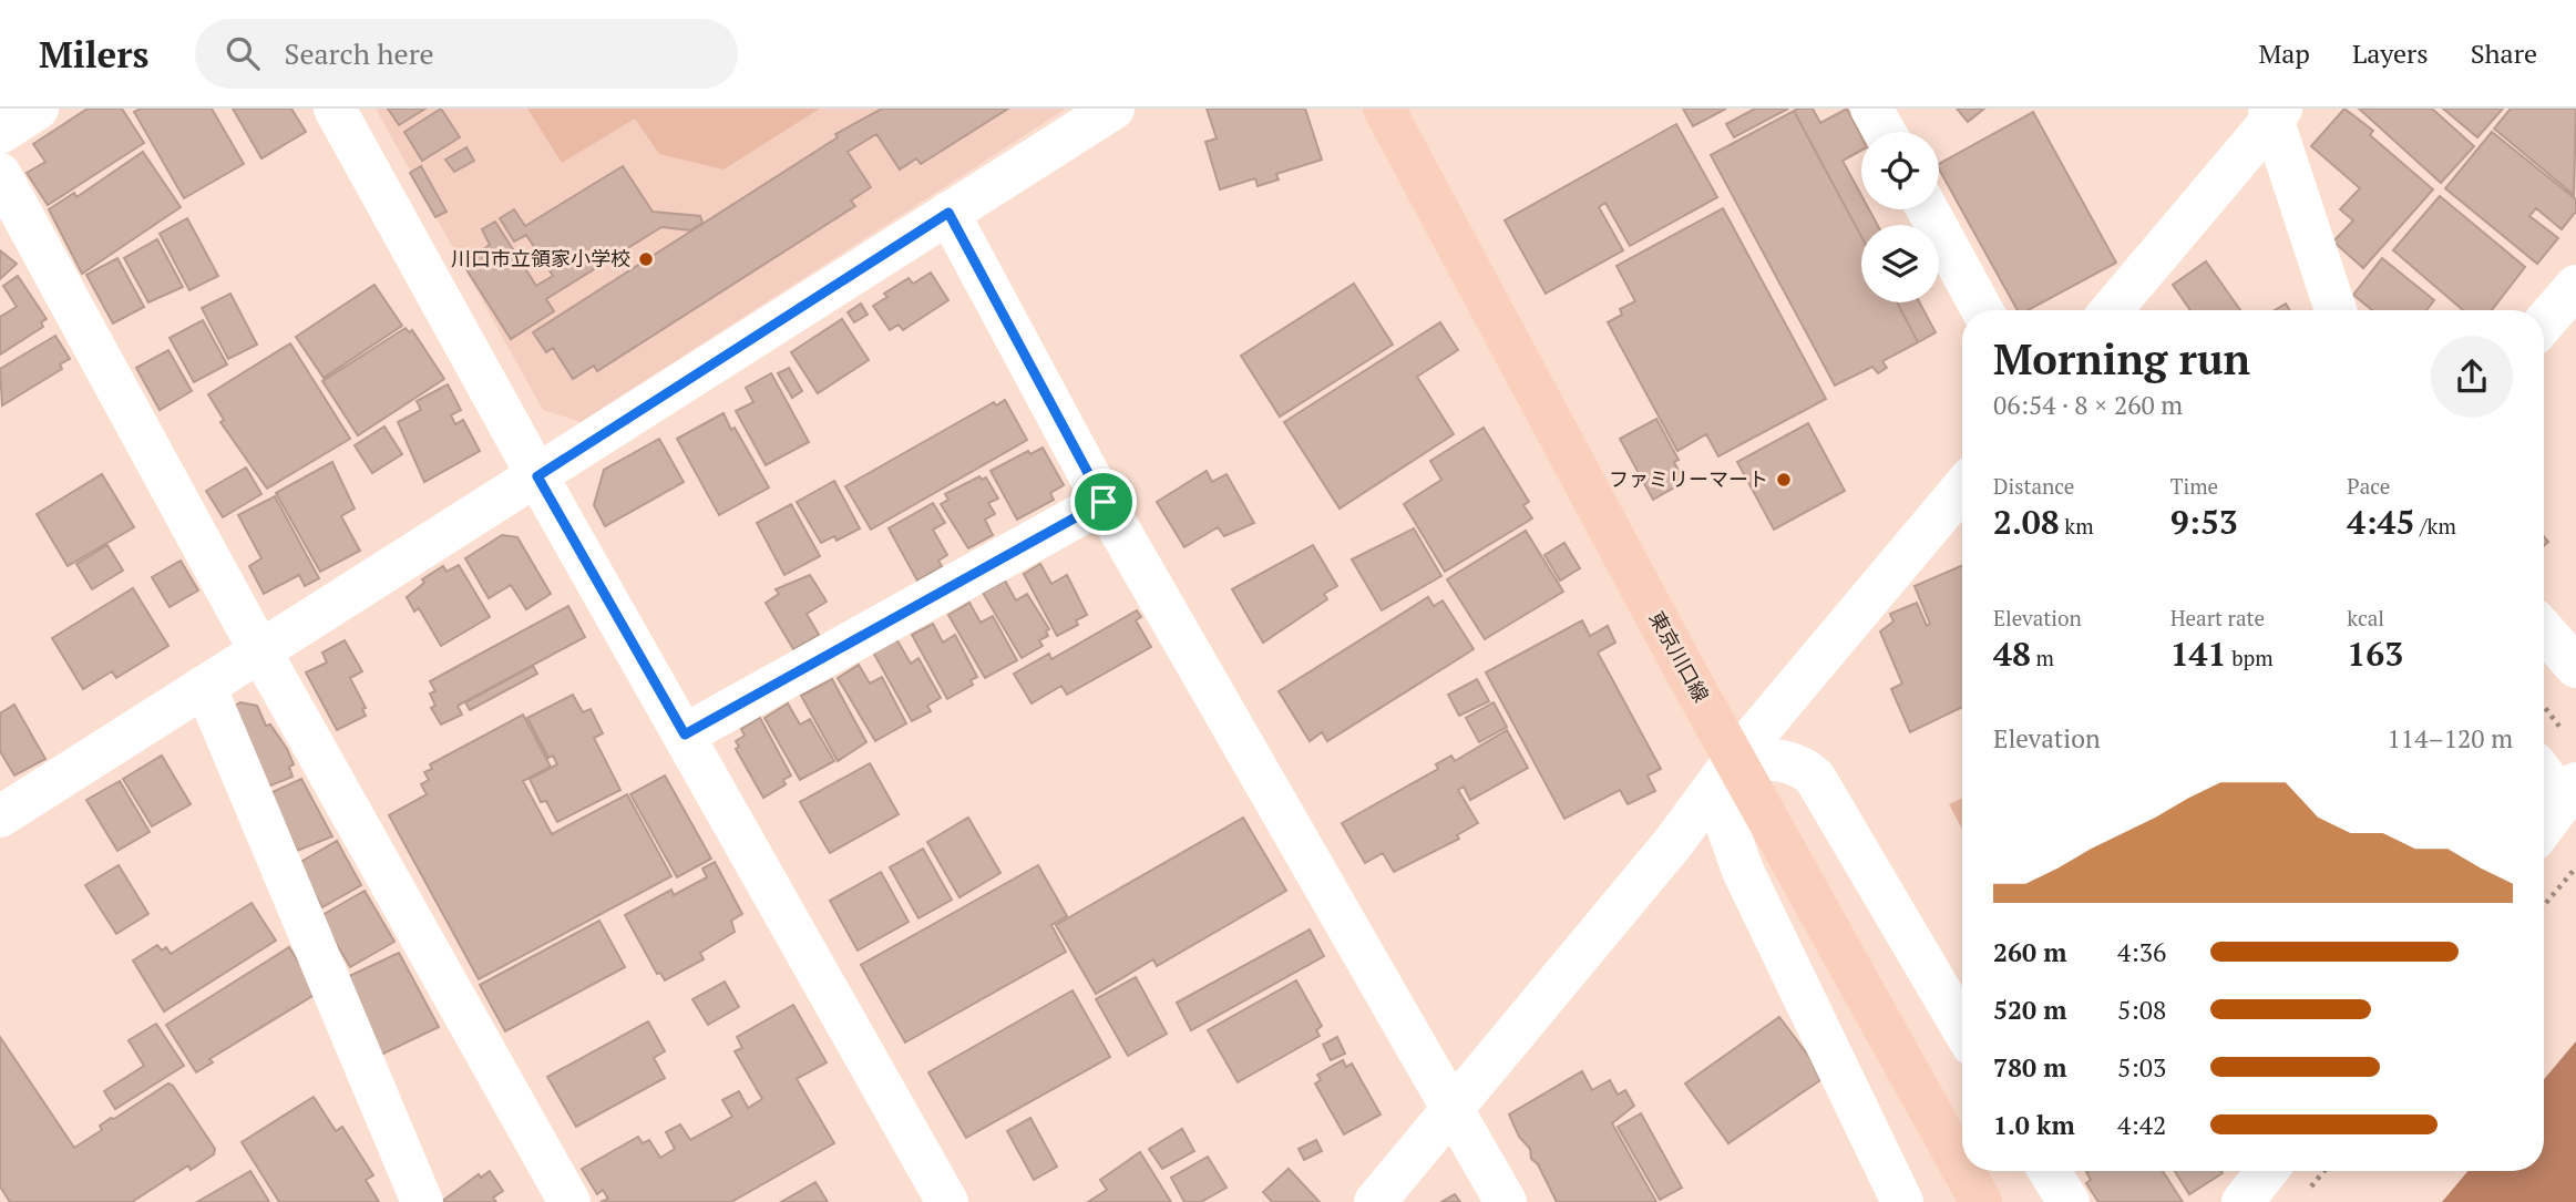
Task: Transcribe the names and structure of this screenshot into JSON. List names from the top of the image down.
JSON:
{
  "streets": {
    "main road": ["東京川口線"]
  },
  "places": ["川口市立領家小学校", "ファミリーマート"],
  "page": {
    "header": "Milers",
    "search": "Search here",
    "nav": ["Map", "Layers", "Share"],
    "heading": ["Morning run", "06:54 · 8 × 260 m"],
    "stats": [
      ["Distance", "2.08 km"],
      ["Time", "9:53"],
      ["Pace", "4:45 /km"],
      ["Elevation", "48 m"],
      ["Heart rate", "141 bpm"],
      ["kcal", "163"]
    ],
    "chart": ["Elevation", "114–120 m"],
    "list": [
      {
        "name": "260 m",
        "note": "4:36"
      },
      {
        "name": "520 m",
        "note": "5:08"
      },
      {
        "name": "780 m",
        "note": "5:03"
      },
      {
        "name": "1.0 km",
        "note": "4:42"
      }
    ]
  }
}
